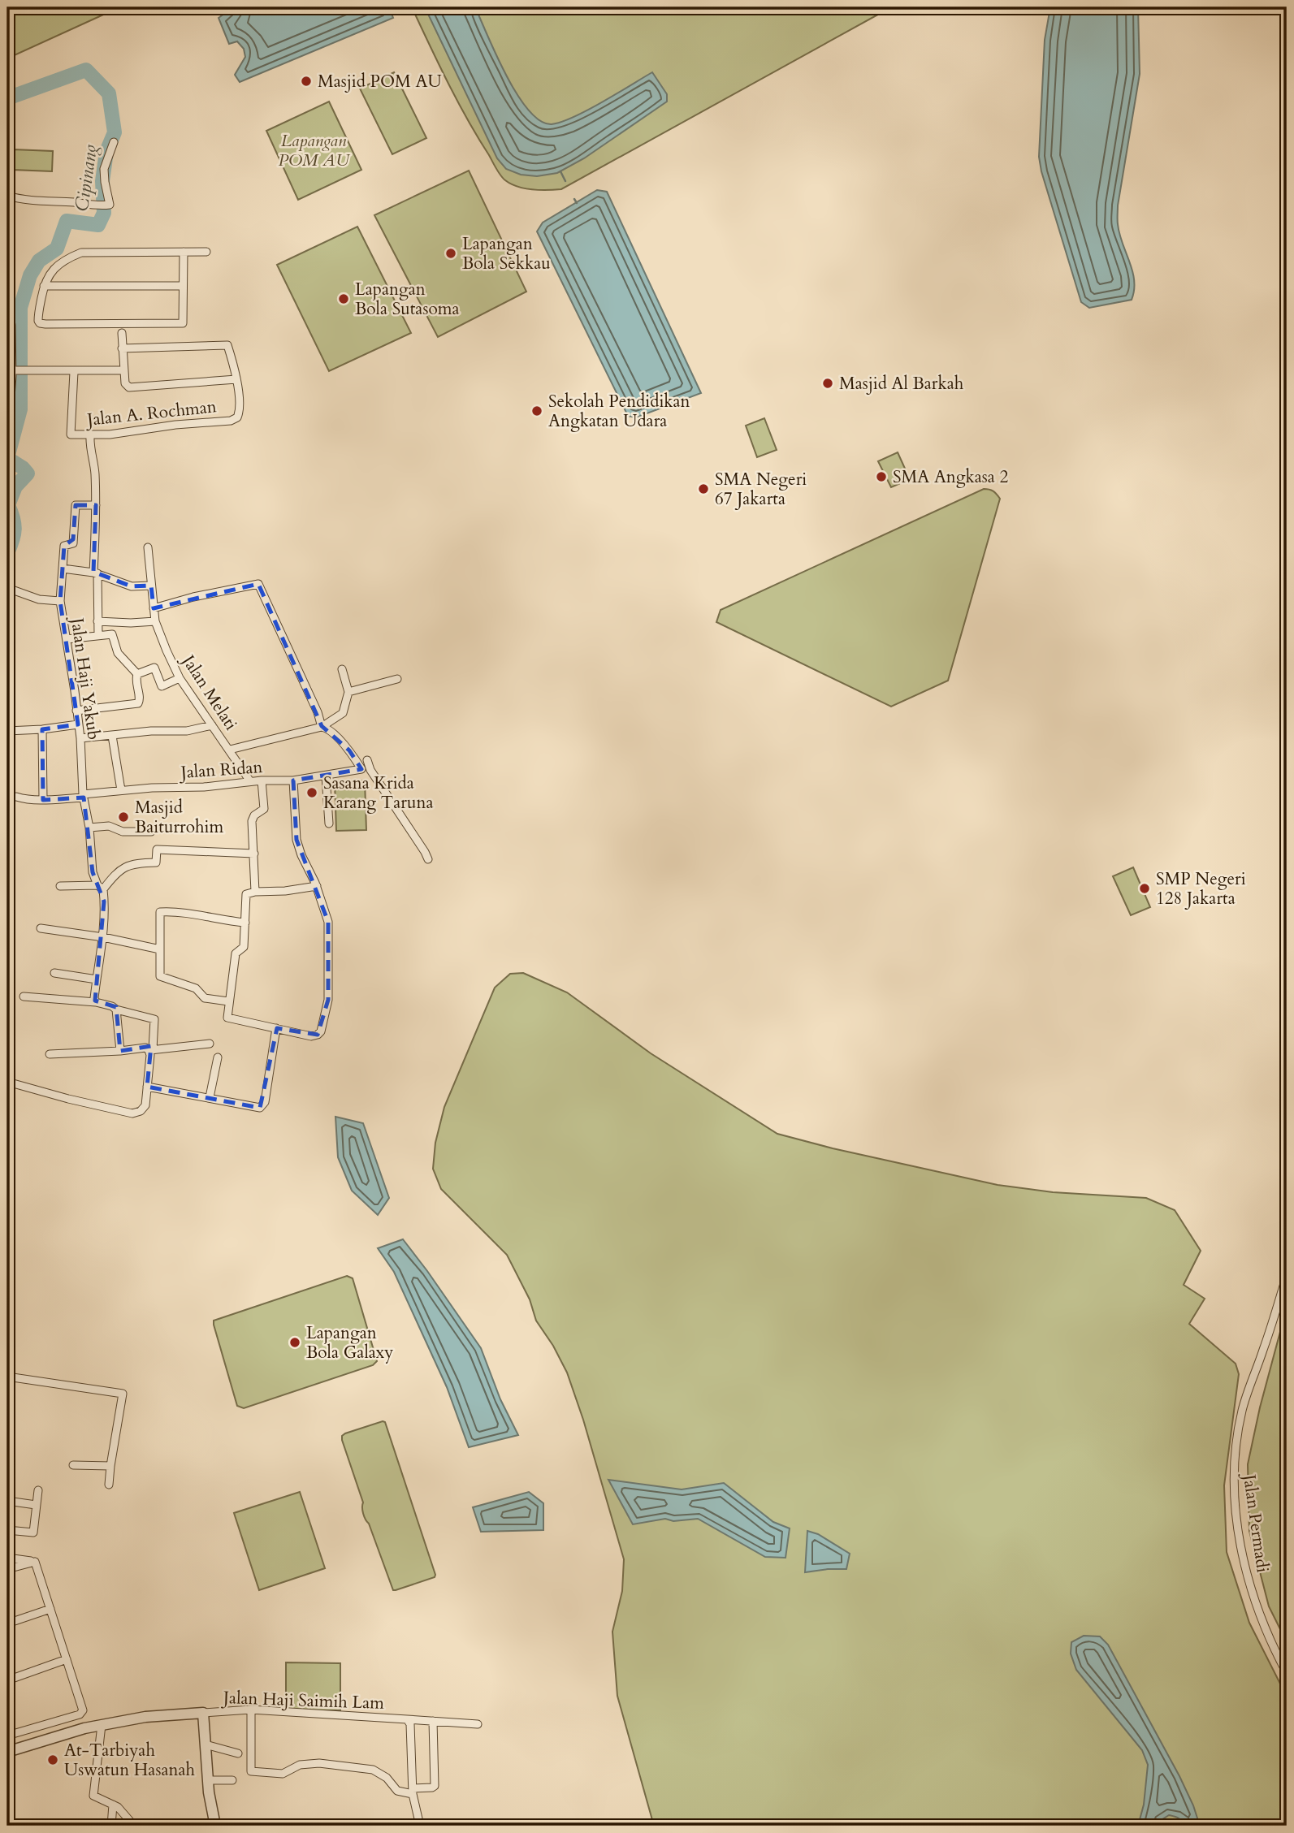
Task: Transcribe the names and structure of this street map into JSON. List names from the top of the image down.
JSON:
{
  "streets": {
    "street": [
      "Jalan A. Rochman",
      "Jalan Haji Yakub",
      "Jalan Melati",
      "Jalan Ridan",
      "Jalan Permadi",
      "Jalan Haji Saimih Lam"
    ]
  },
  "crossings": [
    ["Jalan Haji Yakub", "Jalan Ridan"],
    ["Jalan Melati", "Jalan Ridan"]
  ],
  "water": ["Cipinang"],
  "parks": ["Lapangan POM AU"],
  "places": [
    "Masjid POM AU",
    "Lapangan Bola Sekkau",
    "Lapangan Bola Sutasoma",
    "Masjid Al Barkah",
    "Sekolah Pendidikan Angkatan Udara",
    "SMA Angkasa 2",
    "SMA Negeri 67 Jakarta",
    "Sasana Krida Karang Taruna",
    "Masjid Baiturrohim",
    "SMP Negeri 128 Jakarta",
    "Lapangan Bola Galaxy",
    "At-Tarbiyah Uswatun Hasanah"
  ]
}
